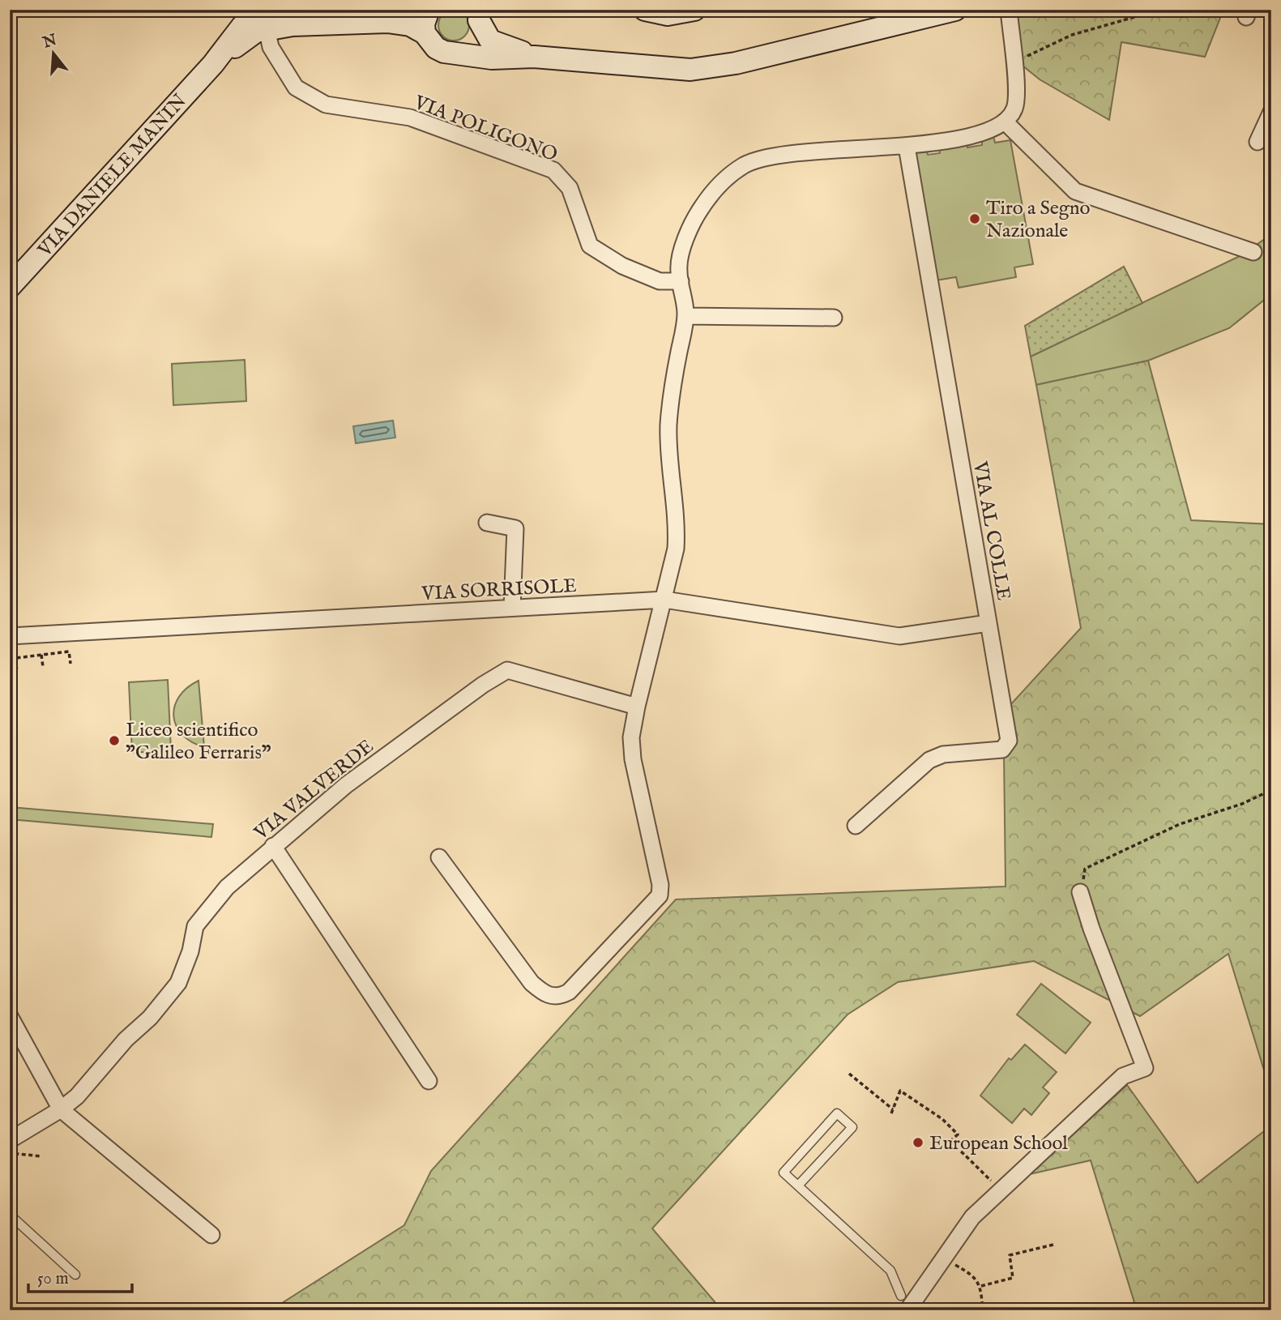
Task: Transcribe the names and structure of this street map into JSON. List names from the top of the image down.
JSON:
{
  "streets": {
    "main road": ["VIA DANIELE MANIN"],
    "street": [
      "VIA POLIGONO",
      "VIA AL COLLE",
      "VIA SORRISOLE",
      "VIA VALVERDE"
    ]
  },
  "crossings": [
    ["VIA POLIGONO", "VIA DANIELE MANIN"],
    ["VIA AL COLLE", "VIA SORRISOLE"]
  ],
  "places": ["Tiro a Segno Nazionale", "Liceo scientifico \"Galileo Ferraris\"", "European School"],
  "scale_bar": "50 m",
  "north": "top"
}
